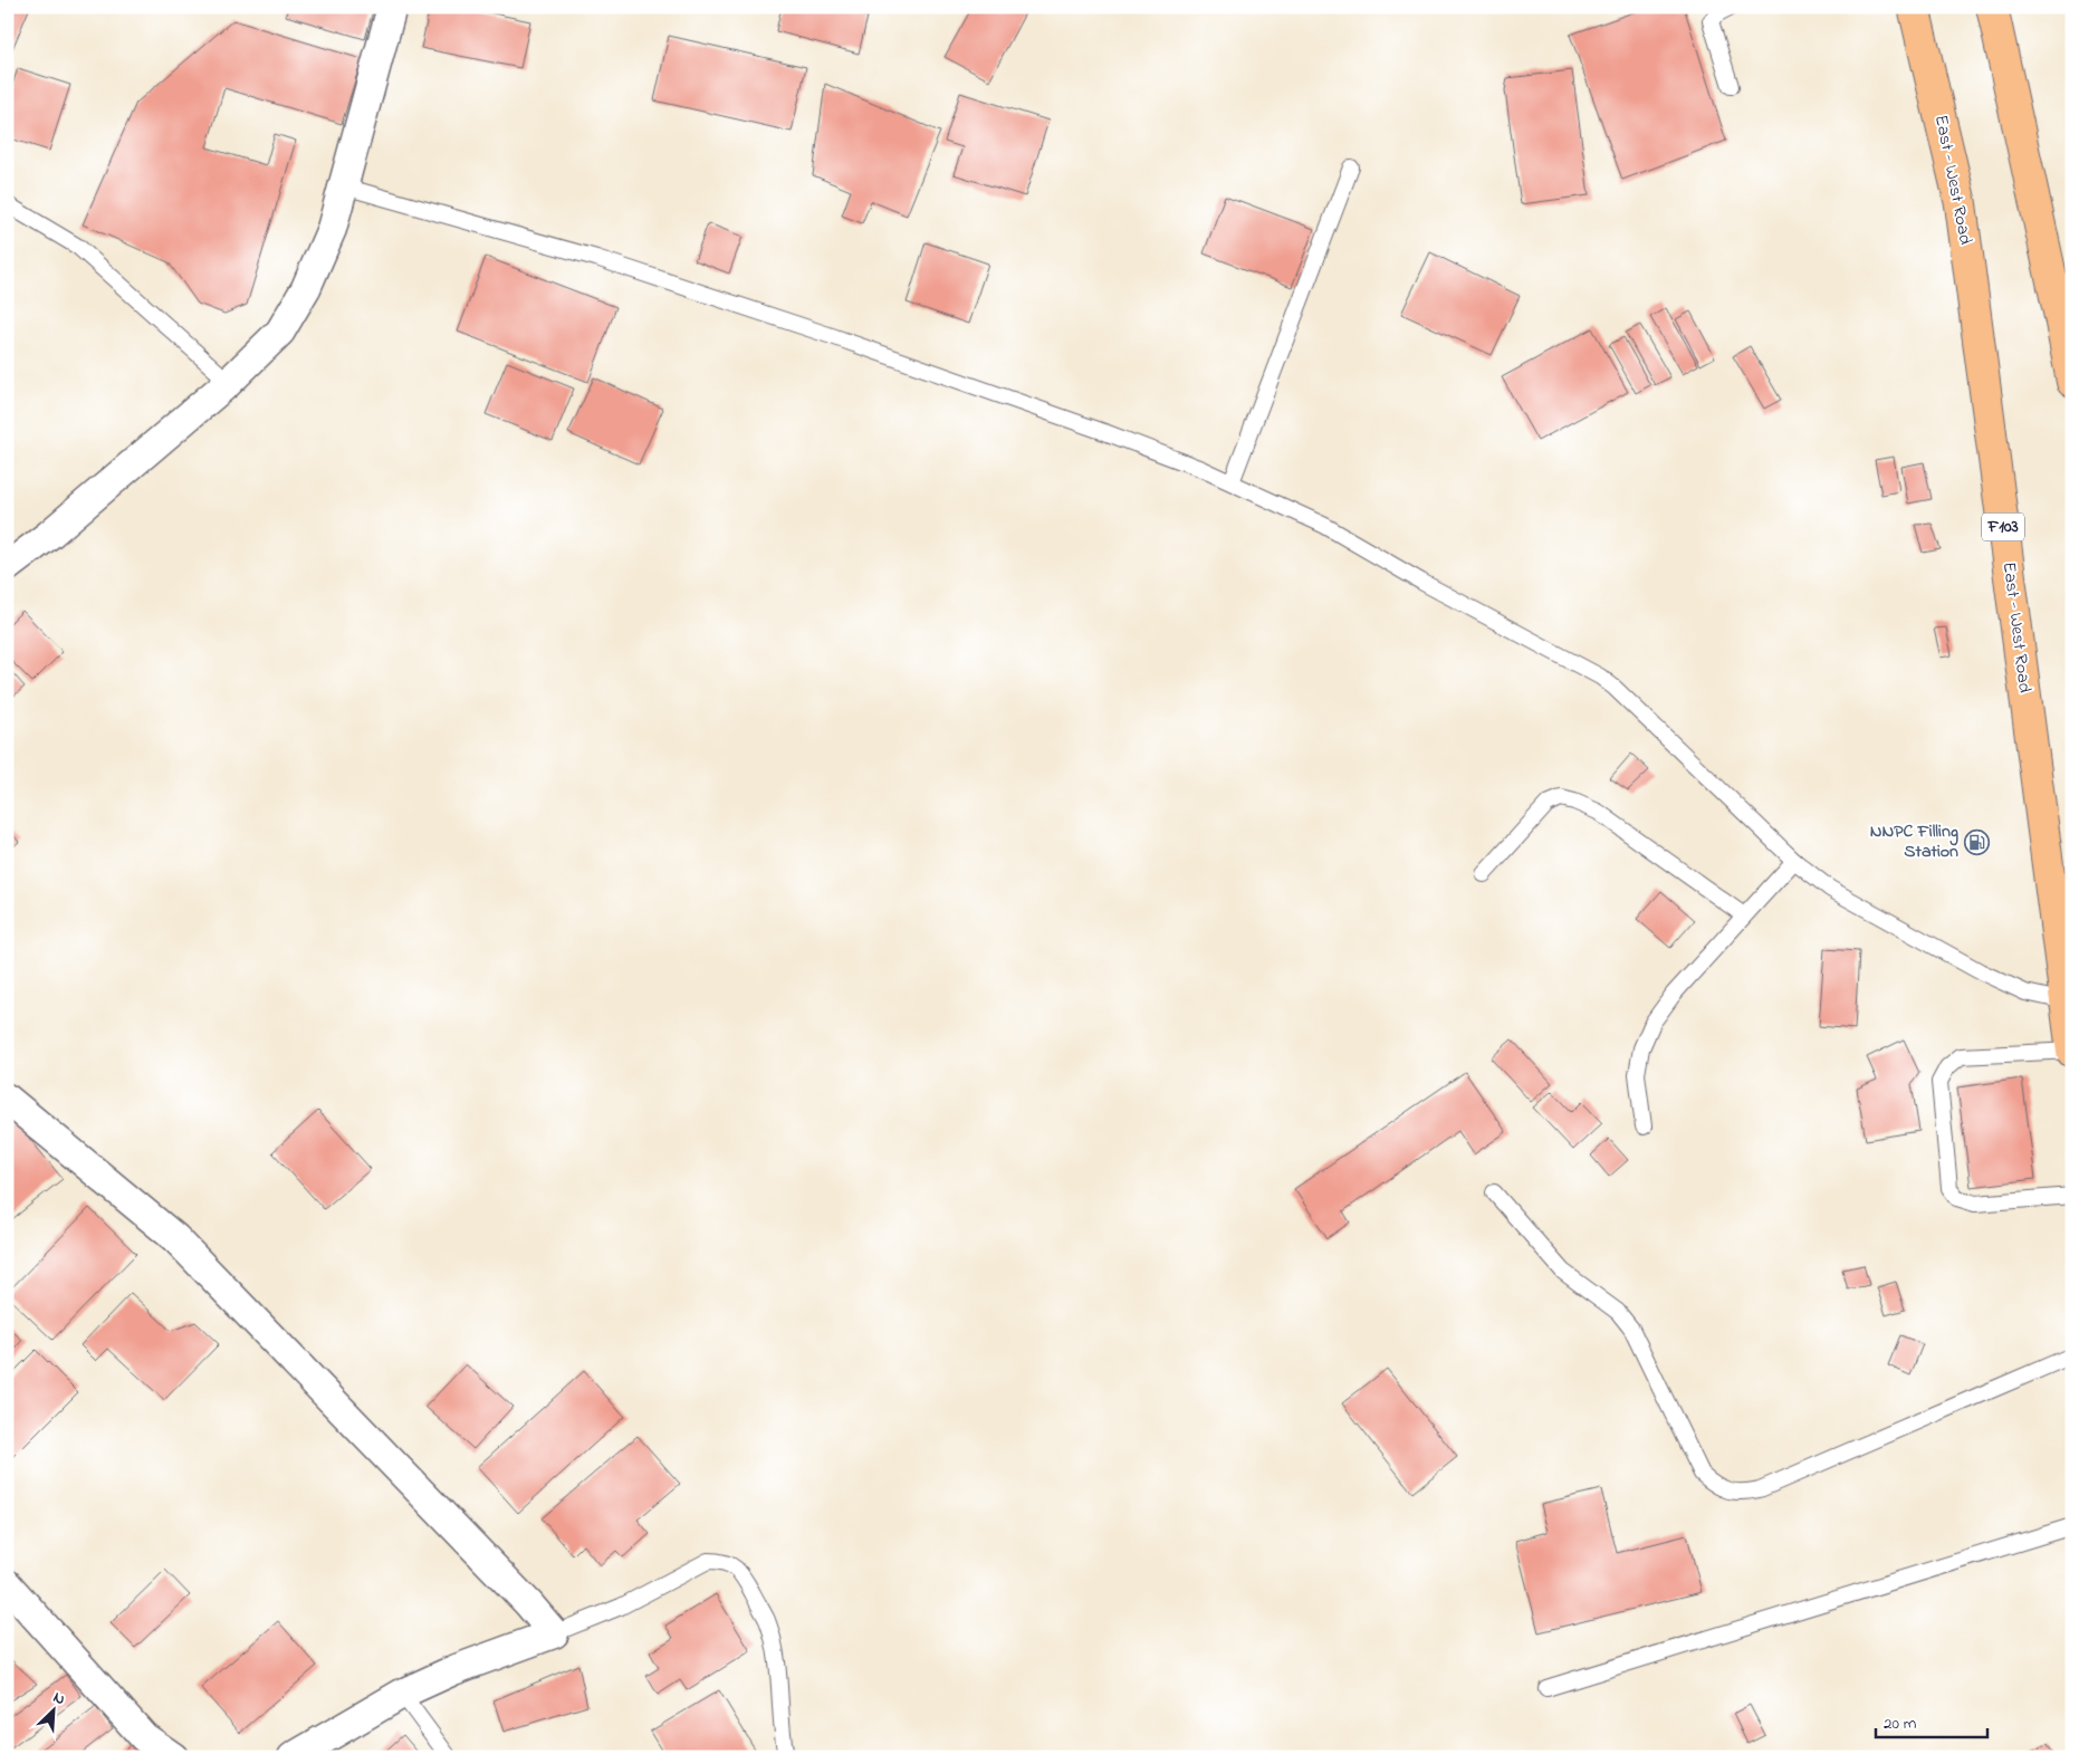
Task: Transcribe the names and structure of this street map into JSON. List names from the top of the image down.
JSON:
{
  "streets": {
    "main road": ["East - West Road", "F103"]
  },
  "places": {
    "fuel station": ["NNPC Filling Station"]
  },
  "scale_bar": "20 m",
  "north": "top right"
}
